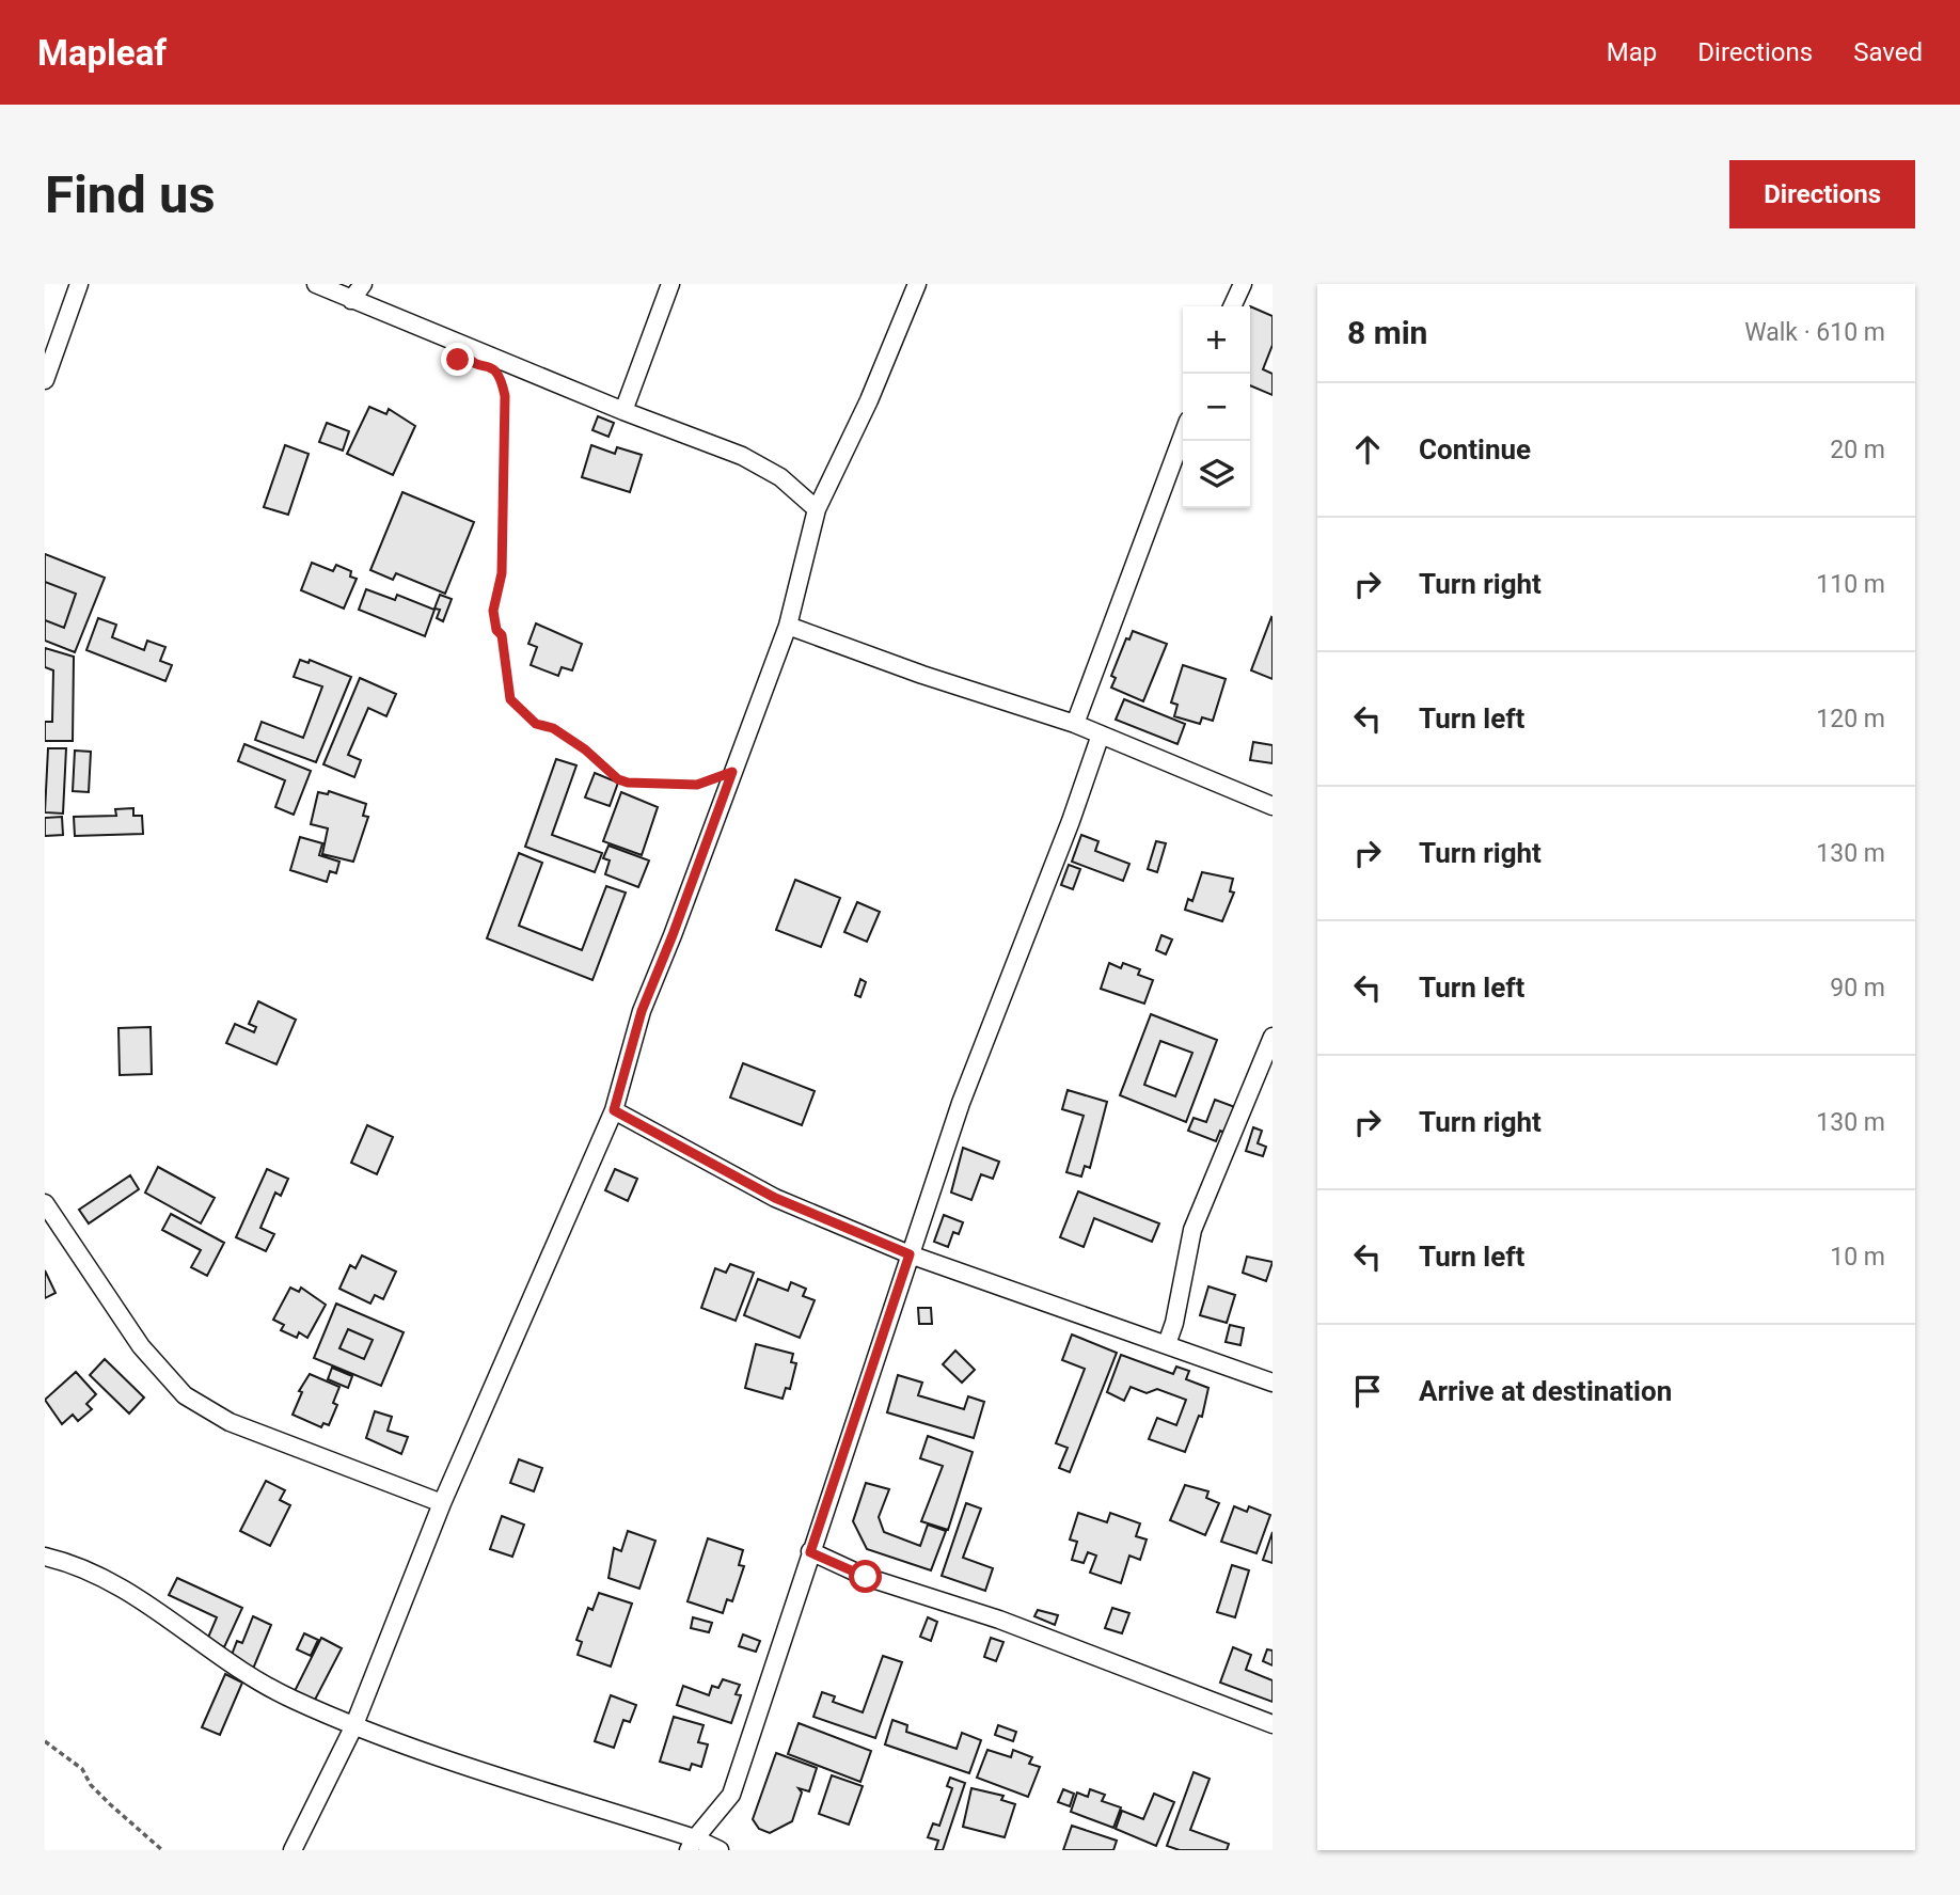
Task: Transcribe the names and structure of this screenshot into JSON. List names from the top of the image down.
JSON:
{
  "page": {
    "header": "Mapleaf",
    "nav": ["Map", "Directions", "Saved"],
    "buttons": "Directions",
    "title": "Find us",
    "heading": ["8 min", "Walk · 610 m"],
    "map_buttons": ["+", "−"],
    "list": [
      ["Continue", "20 m"],
      ["Turn right", "110 m"],
      ["Turn left", "120 m"],
      ["Turn right", "130 m"],
      ["Turn left", "90 m"],
      ["Turn right", "130 m"],
      ["Turn left", "10 m"],
      "Arrive at destination"
    ]
  }
}
